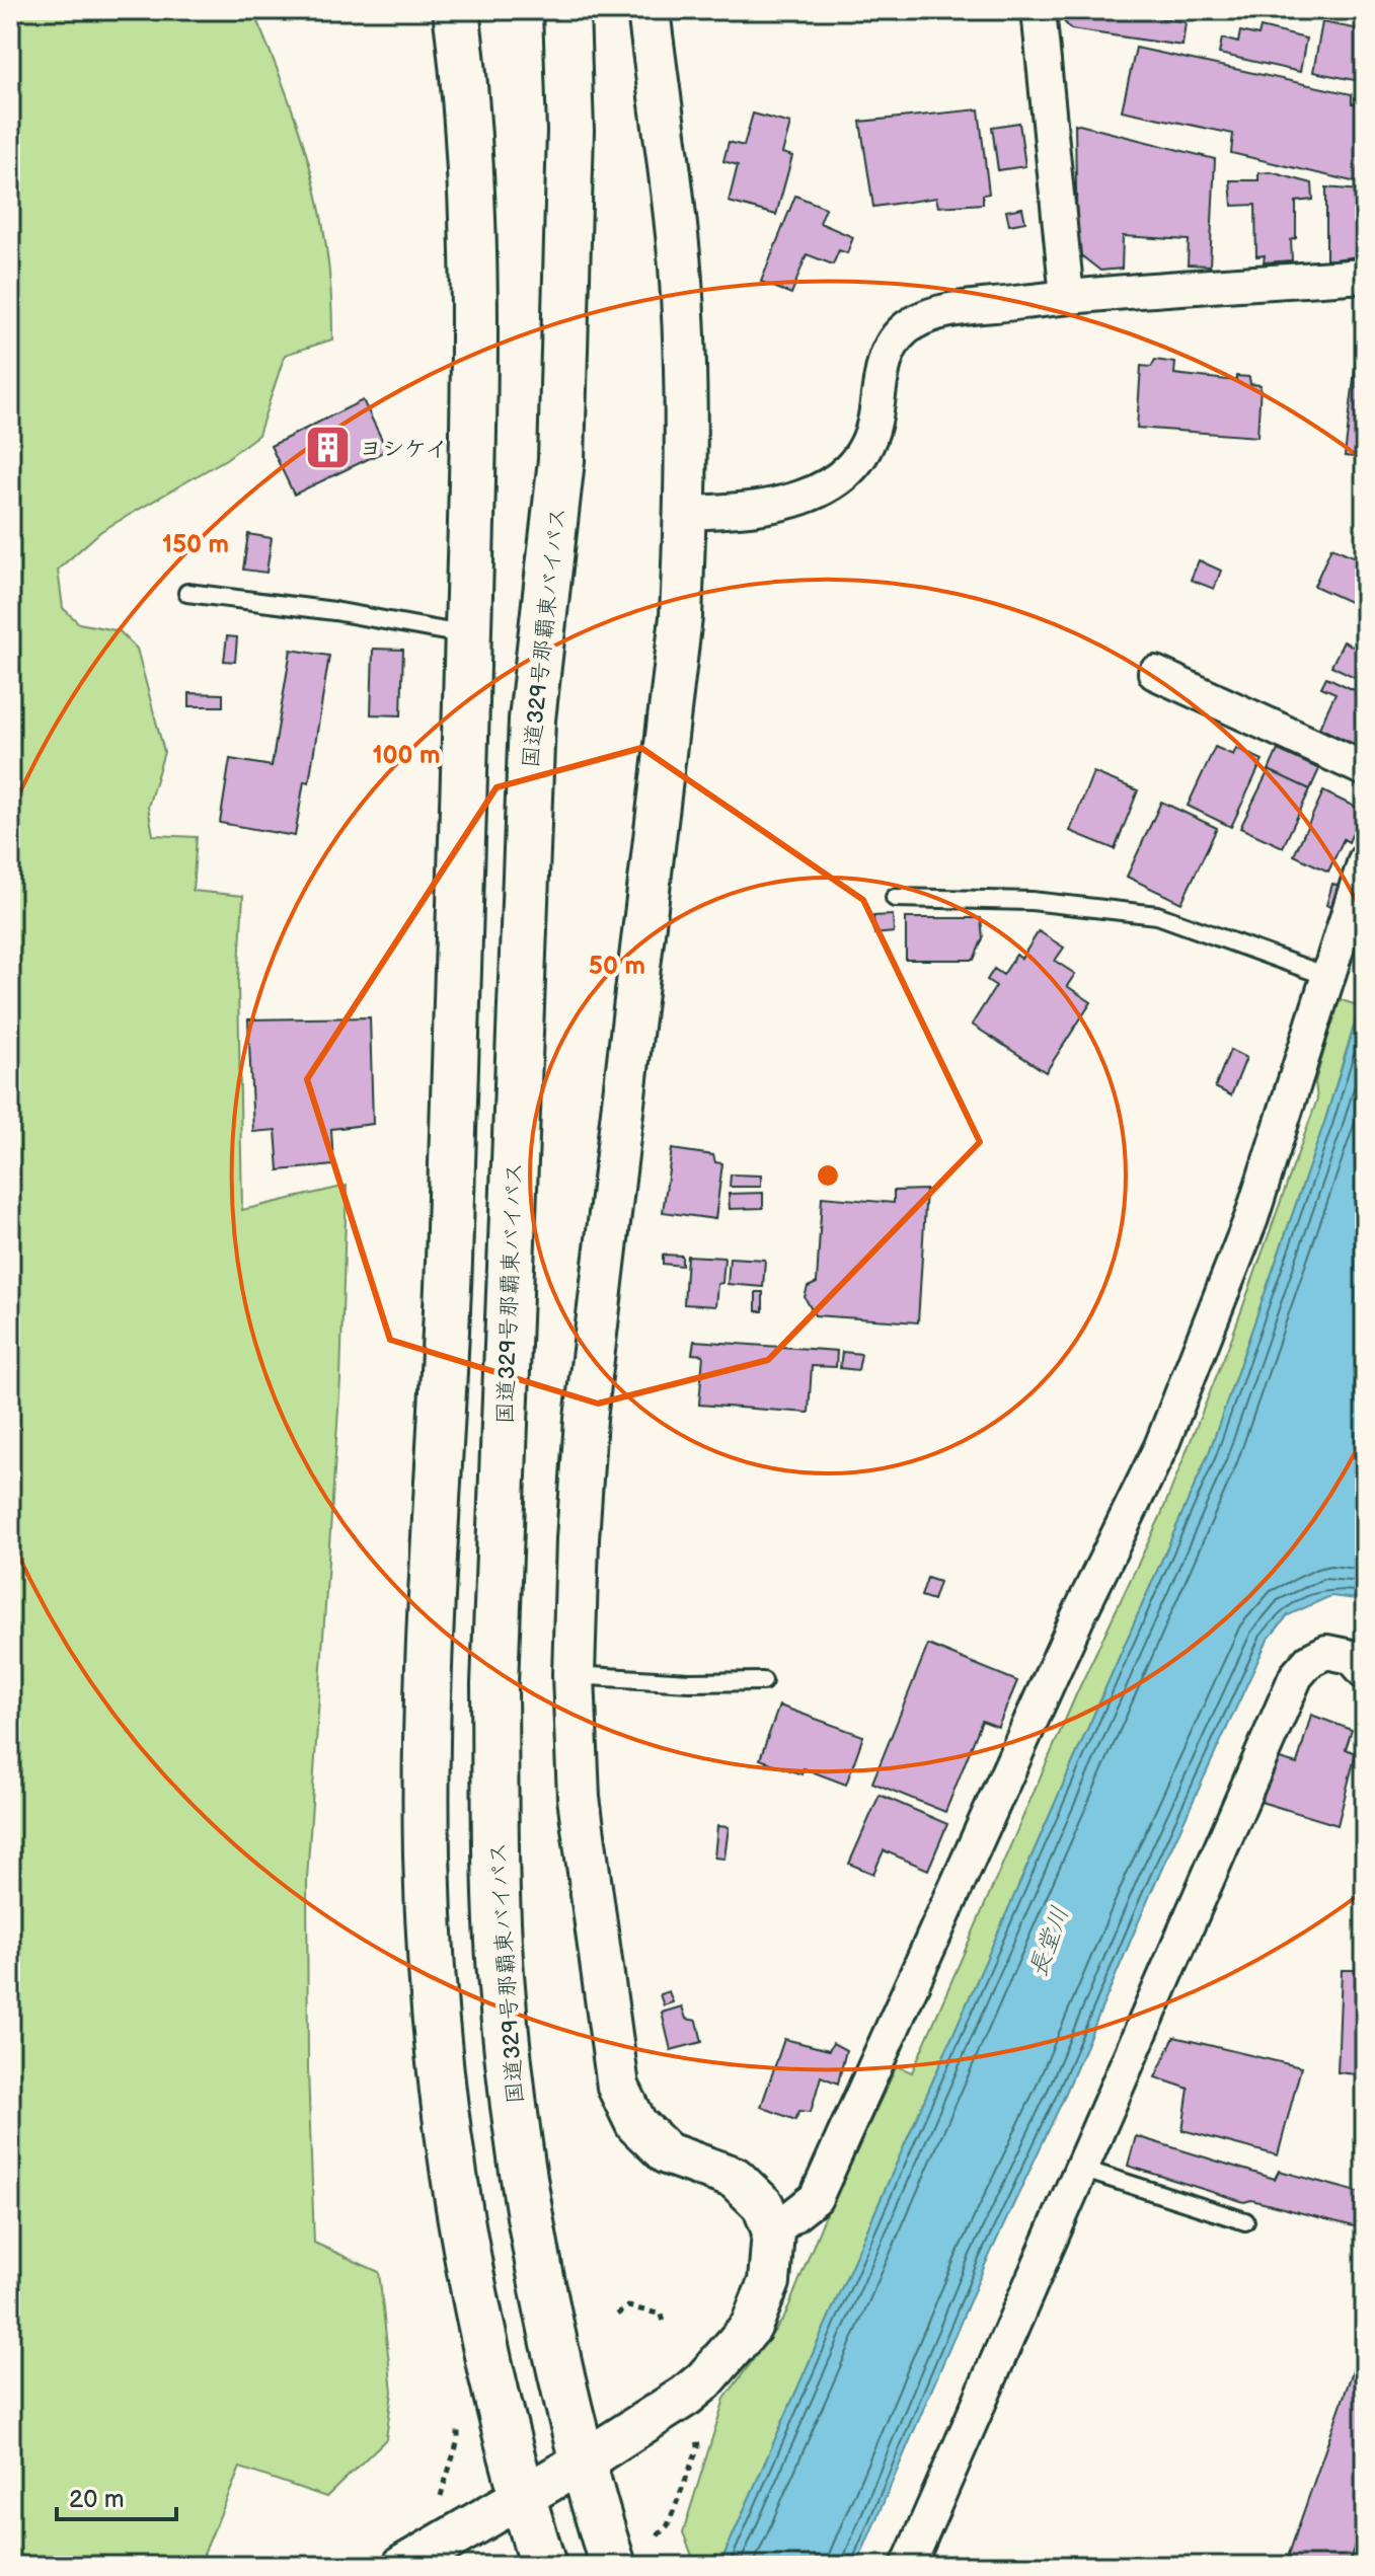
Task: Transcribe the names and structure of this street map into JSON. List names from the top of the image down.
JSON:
{
  "streets": {
    "highway": ["国道329号那覇東バイパス"]
  },
  "water": ["長堂川"],
  "places": {
    "building": ["ヨシケイ"]
  },
  "scale_bar": "20 m",
  "rings": ["150 m", "100 m", "50 m"]
}
